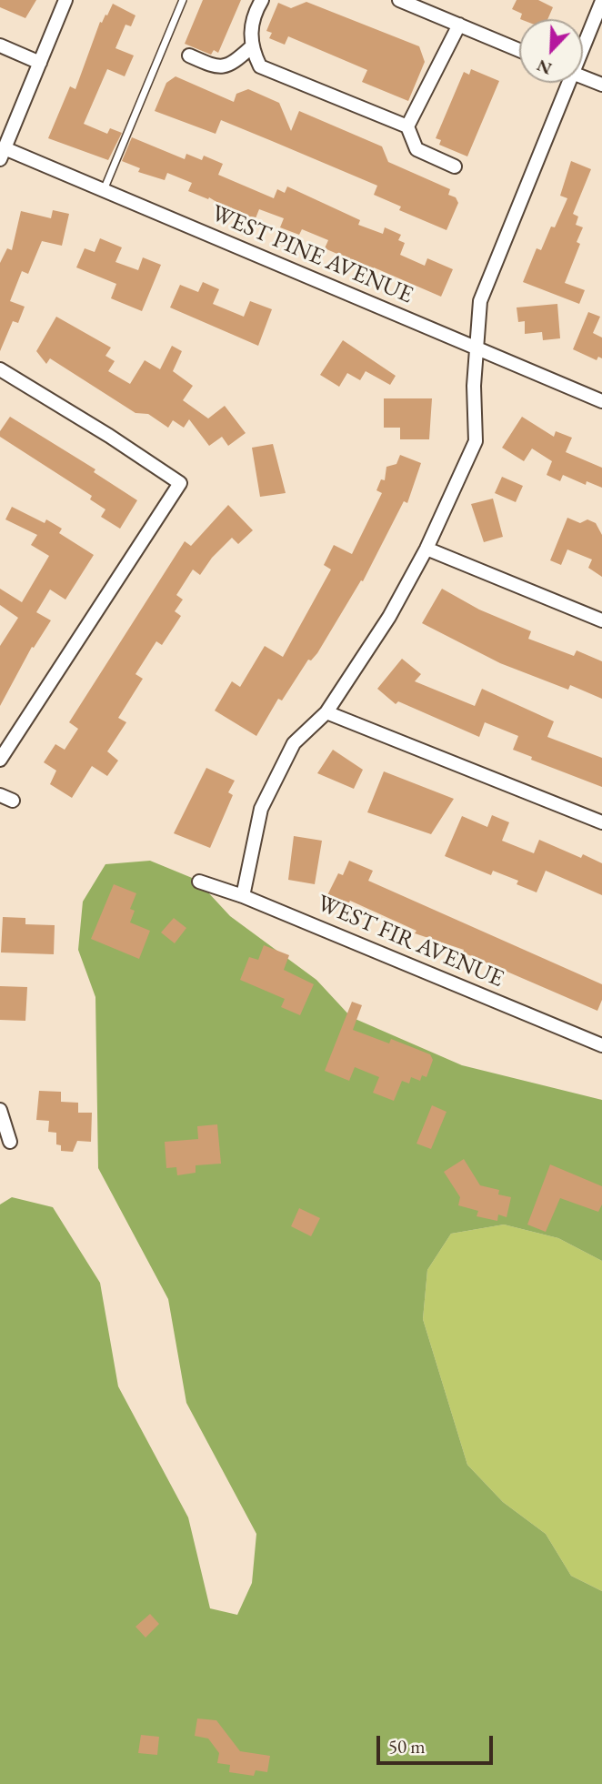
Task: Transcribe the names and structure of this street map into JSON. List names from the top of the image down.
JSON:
{
  "streets": {
    "street": ["WEST PINE AVENUE", "WEST FIR AVENUE"]
  },
  "scale_bar": "50 m",
  "north": "bottom left"
}
